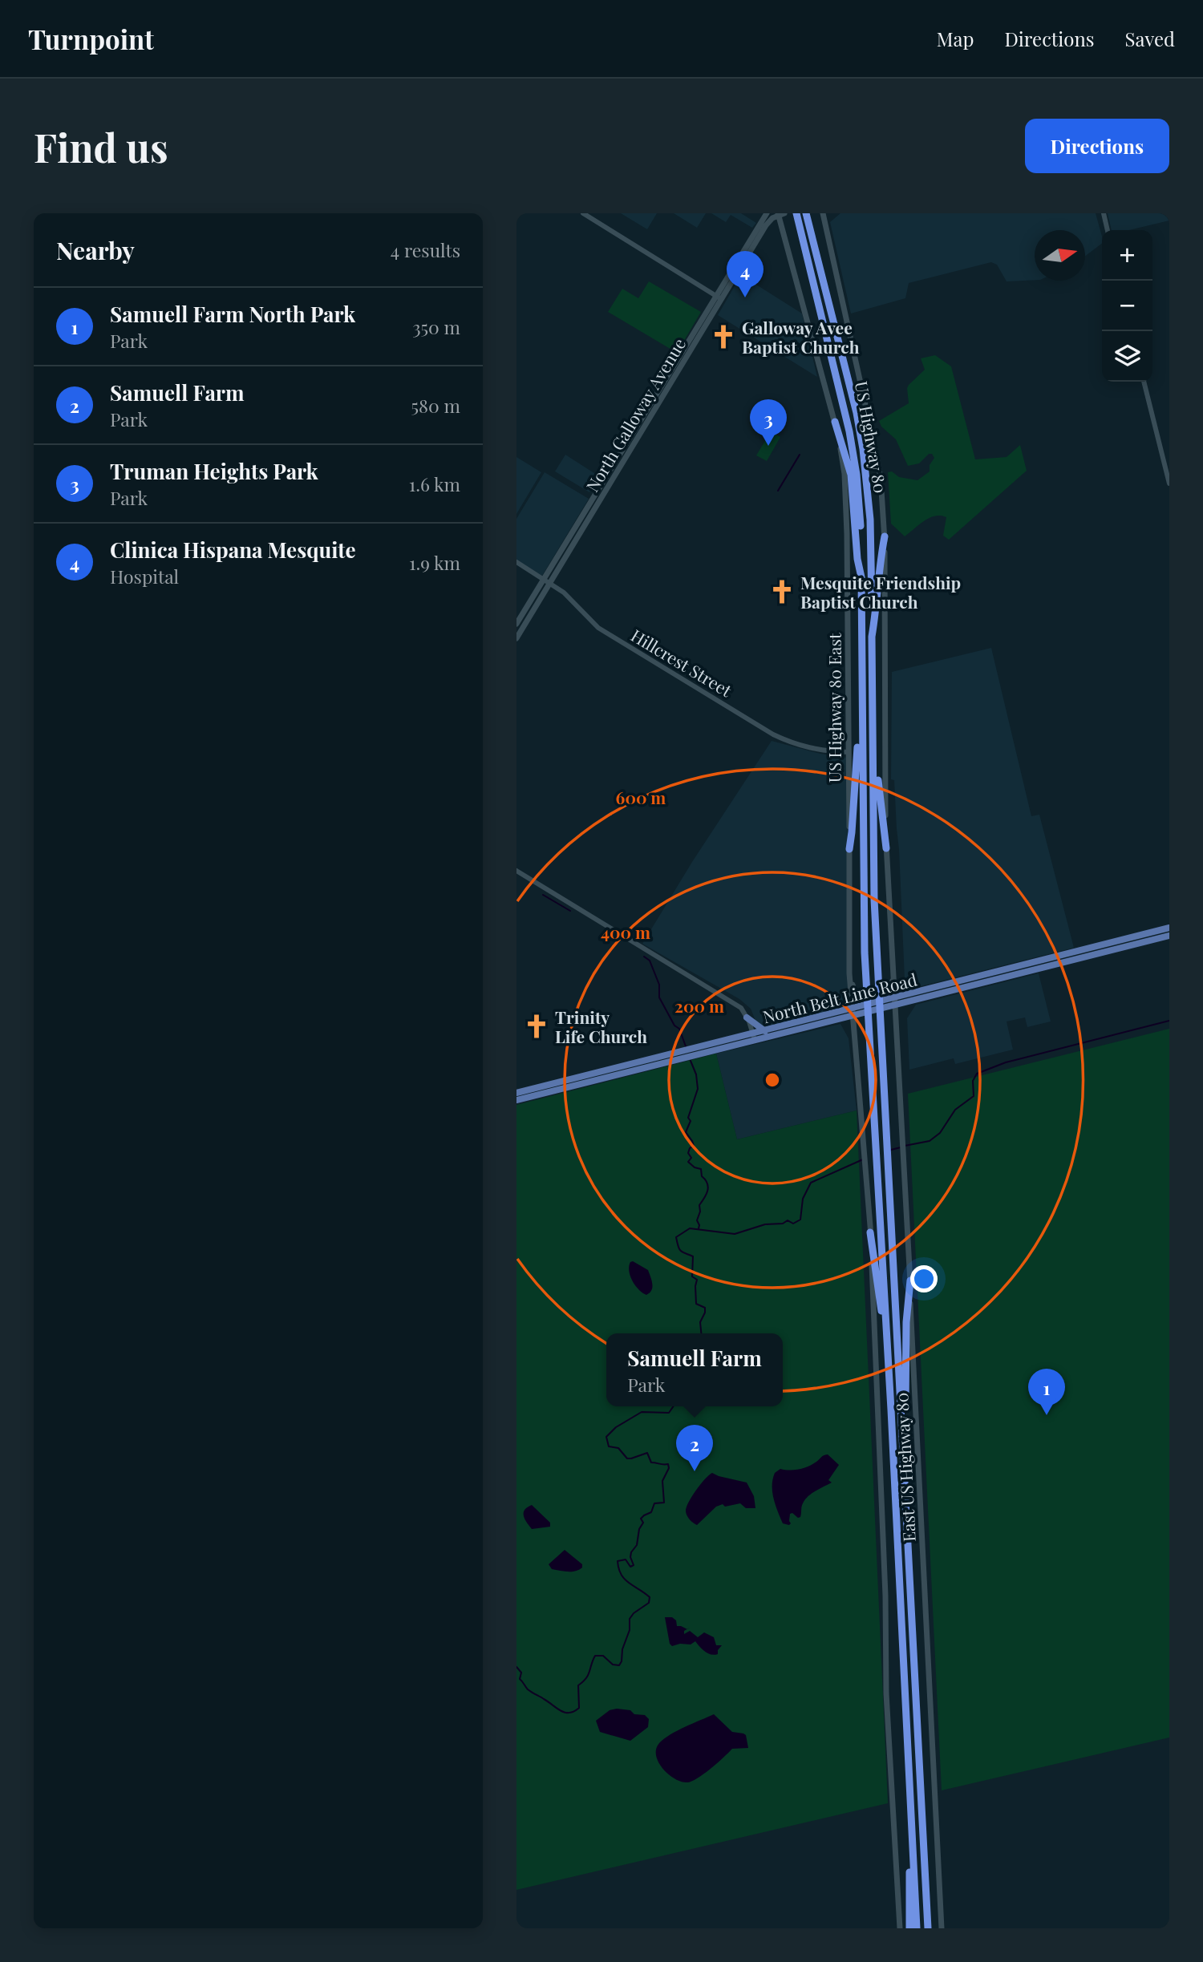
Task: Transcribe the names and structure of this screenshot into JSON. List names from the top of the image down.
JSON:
{
  "streets": {
    "highway": ["US Highway 80"],
    "main road": [
      "North Galloway Avenue",
      "US Highway 80 East",
      "North Belt Line Road",
      "East US Highway 80"
    ],
    "street": ["Hillcrest Street"]
  },
  "crossings": [
    ["North Galloway Avenue", "Hillcrest Street"],
    ["North Galloway Avenue", "US Highway 80 East"],
    ["Hillcrest Street", "US Highway 80 East"],
    ["US Highway 80 East", "North Belt Line Road"],
    ["US Highway 80 East", "East US Highway 80"],
    ["North Belt Line Road", "East US Highway 80"]
  ],
  "places": {
    "church": ["Galloway Avee Baptist Church", "Mesquite Friendship Baptist Church", "Trinity Life Church"]
  },
  "north": "right",
  "page": {
    "header": "Turnpoint",
    "nav": ["Map", "Directions", "Saved"],
    "buttons": "Directions",
    "title": "Find us",
    "heading": ["Nearby", "4 results"],
    "map_buttons": ["+", "−"],
    "pins": [
      "4",
      "3",
      "1",
      "2"
    ],
    "list": [
      {
        "mark": "1",
        "name": "Samuell Farm North Park",
        "note": "Park",
        "value": "350 m"
      },
      {
        "mark": "2",
        "name": "Samuell Farm",
        "note": "Park",
        "value": "580 m"
      },
      {
        "mark": "3",
        "name": "Truman Heights Park",
        "note": "Park",
        "value": "1.6 km"
      },
      {
        "mark": "4",
        "name": "Clinica Hispana Mesquite",
        "note": "Hospital",
        "value": "1.9 km"
      }
    ],
    "popup": ["Samuell Farm", "Park"]
  },
  "rings": ["600 m", "400 m", "200 m"]
}
